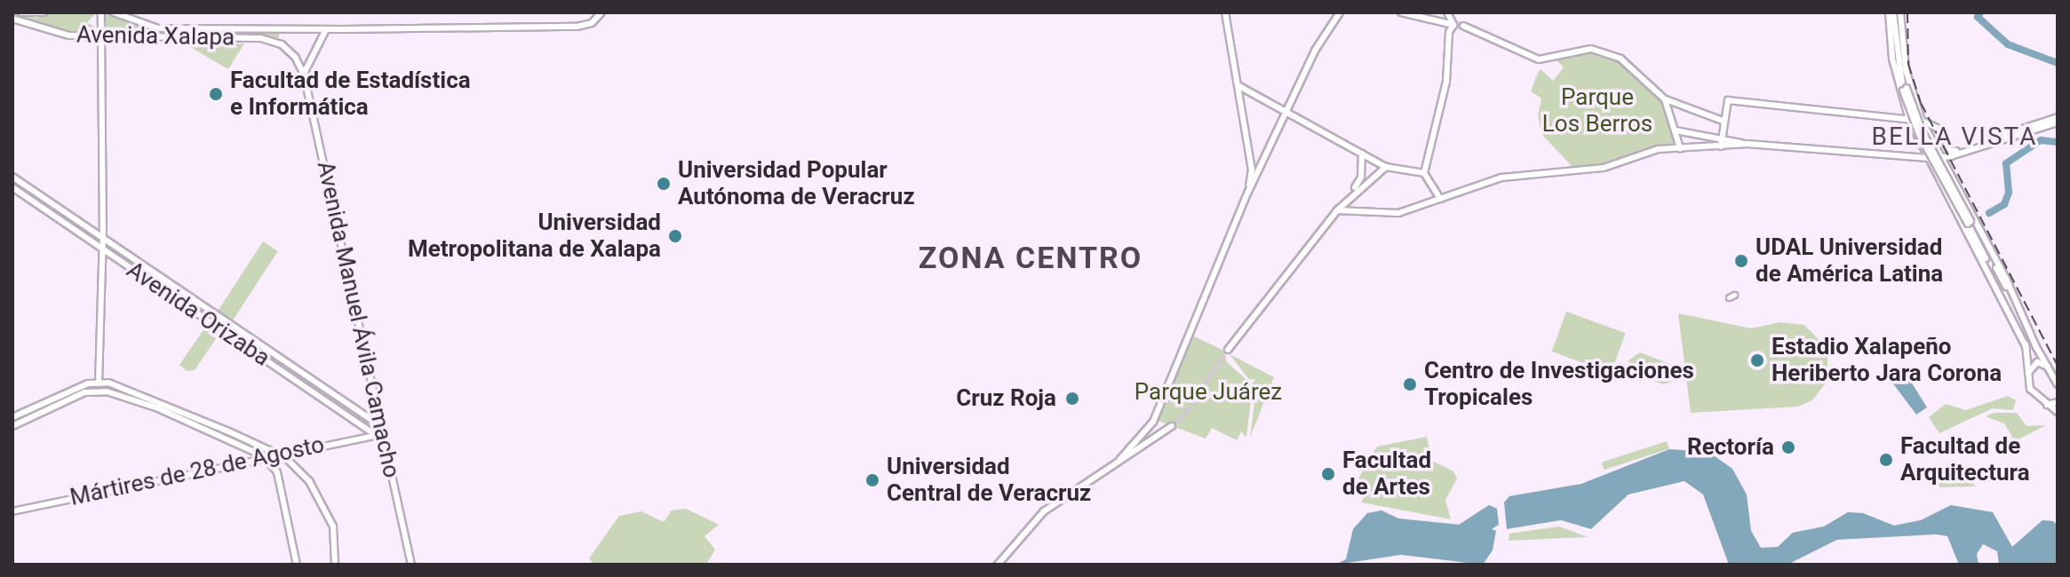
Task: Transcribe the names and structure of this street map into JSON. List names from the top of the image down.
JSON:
{
  "streets": {
    "main road": [
      "Avenida Xalapa",
      "Avenida Orizaba",
      "Avenida Manuel Ávila Camacho",
      "Mártires de 28 de Agosto"
    ]
  },
  "crossings": [
    ["Avenida Xalapa", "Avenida Manuel Ávila Camacho"],
    ["Avenida Orizaba", "Avenida Manuel Ávila Camacho"],
    ["Avenida Orizaba", "Mártires de 28 de Agosto"]
  ],
  "districts": ["BELLA VISTA", "ZONA CENTRO"],
  "parks": ["Parque Los Berros", "Parque Juárez"],
  "places": [
    "Facultad de Estadística e Informática",
    "Universidad Popular Autónoma de Veracruz",
    "Universidad Metropolitana de Xalapa",
    "UDAL Universidad de América Latina",
    "Estadio Xalapeño Heriberto Jara Corona",
    "Centro de Investigaciones Tropicales",
    "Cruz Roja",
    "Rectoría",
    "Facultad de Arquitectura",
    "Facultad de Artes",
    "Universidad Central de Veracruz"
  ]
}
